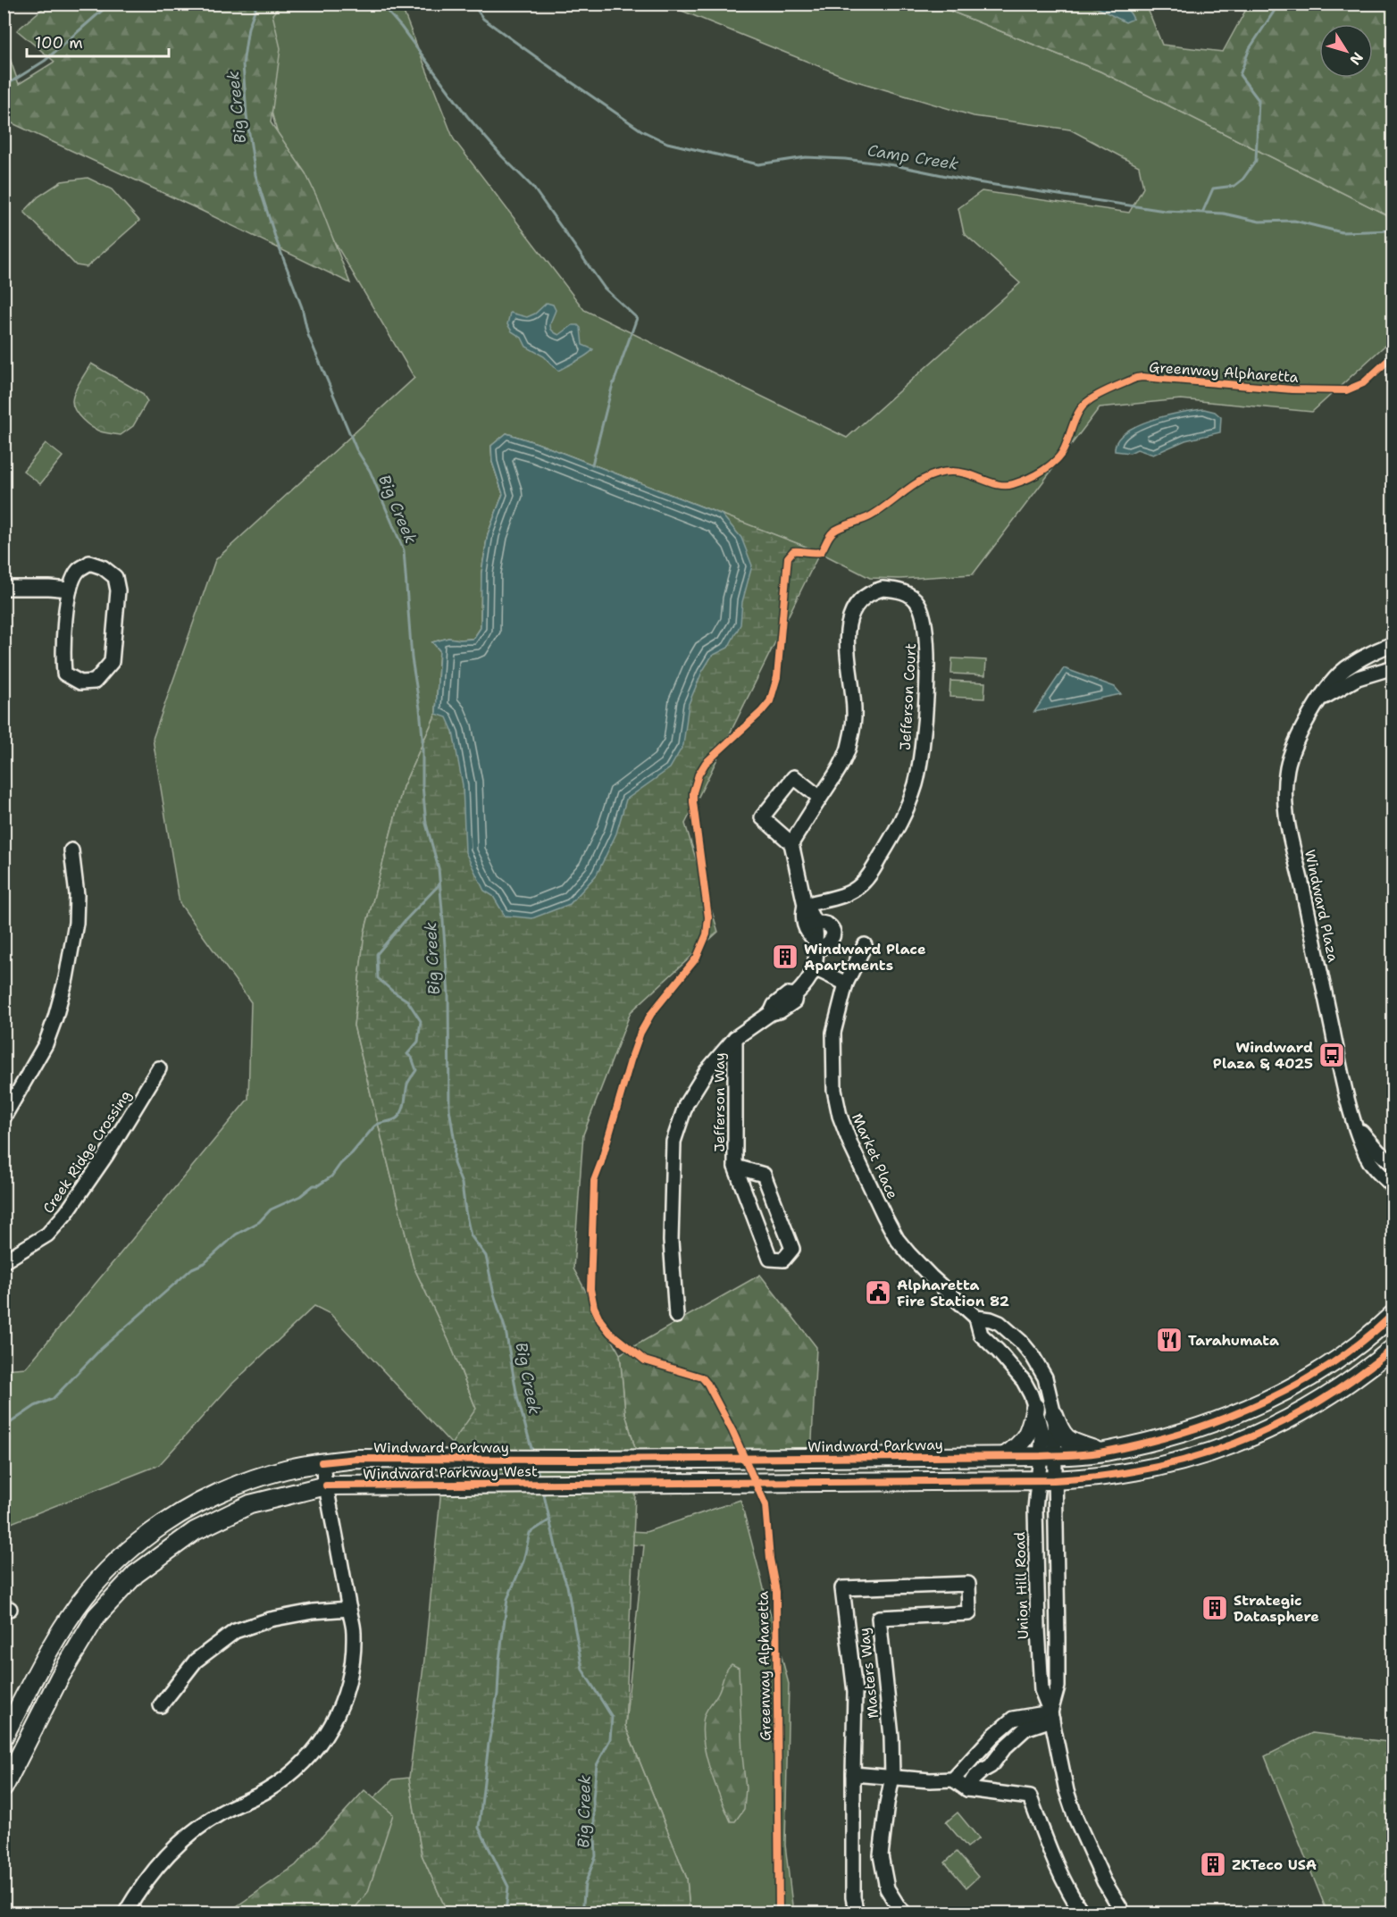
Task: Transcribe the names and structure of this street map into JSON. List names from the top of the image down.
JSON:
{
  "streets": {
    "main road": ["Windward Parkway", "Windward Parkway West"],
    "street": [
      "Jefferson Court",
      "Windward Plaza",
      "Jefferson Way",
      "Creek Ridge Crossing",
      "Market Place",
      "Union Hill Road",
      "Masters Way"
    ],
    "cycle path": ["Greenway Alpharetta"]
  },
  "crossings": [
    ["Market Place", "Windward Parkway"],
    ["Market Place", "Union Hill Road"],
    ["Windward Parkway", "Union Hill Road"],
    ["Windward Parkway West", "Union Hill Road"]
  ],
  "water": ["Big Creek", "Camp Creek"],
  "places": {
    "building": ["Windward Place Apartments", "Strategic Datasphere", "ZKTeco USA"],
    "bus stop": ["Windward Plaza & 4025"],
    "public building": ["Alpharetta Fire Station 82"],
    "restaurant": ["Tarahumata"]
  },
  "scale_bar": "100 m",
  "north": "bottom right"
}
